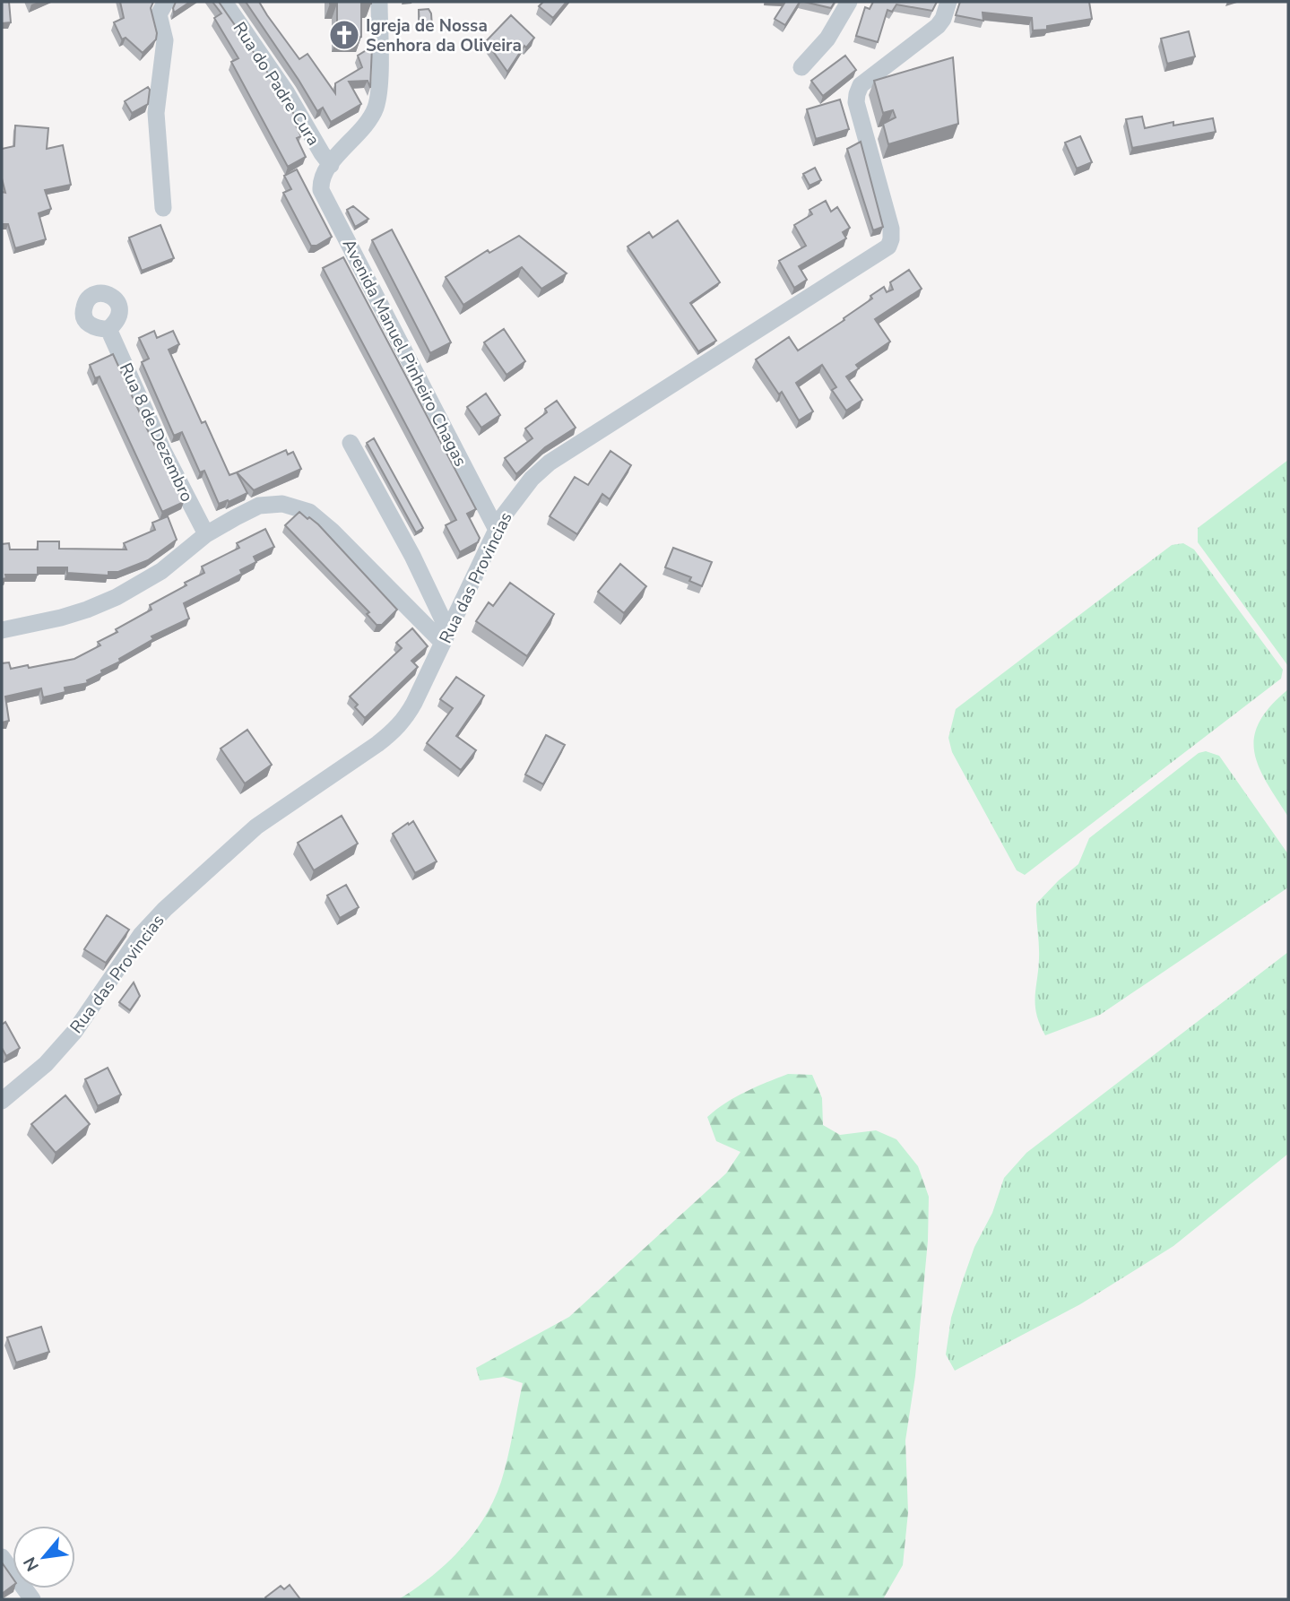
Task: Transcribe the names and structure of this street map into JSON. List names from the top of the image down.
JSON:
{
  "streets": {
    "street": [
      "Rua do Padre Cura",
      "Avenida Manuel Pinheiro Chagas",
      "Rua 8 de Dezembro",
      "Rua das Provincias"
    ]
  },
  "crossings": [
    ["Rua do Padre Cura", "Avenida Manuel Pinheiro Chagas"],
    ["Avenida Manuel Pinheiro Chagas", "Rua das Provincias"]
  ],
  "places": {
    "church": ["Igreja de Nossa Senhora da Oliveira"]
  },
  "north": "bottom left"
}
